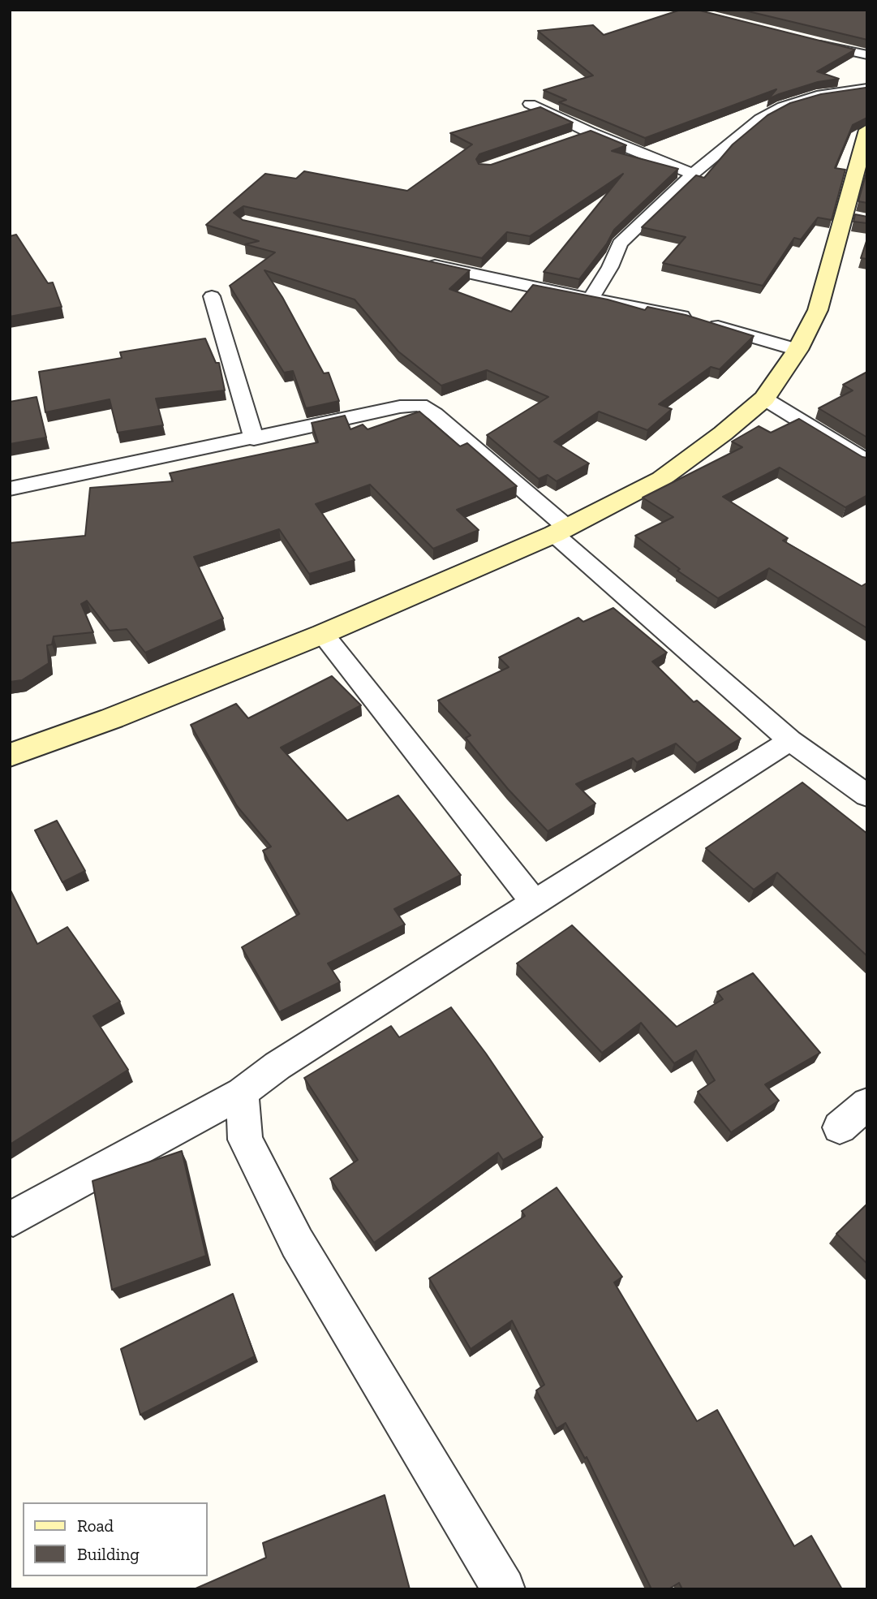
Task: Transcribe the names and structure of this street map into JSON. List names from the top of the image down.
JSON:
{
  "legend": ["Road", "Building"]
}
